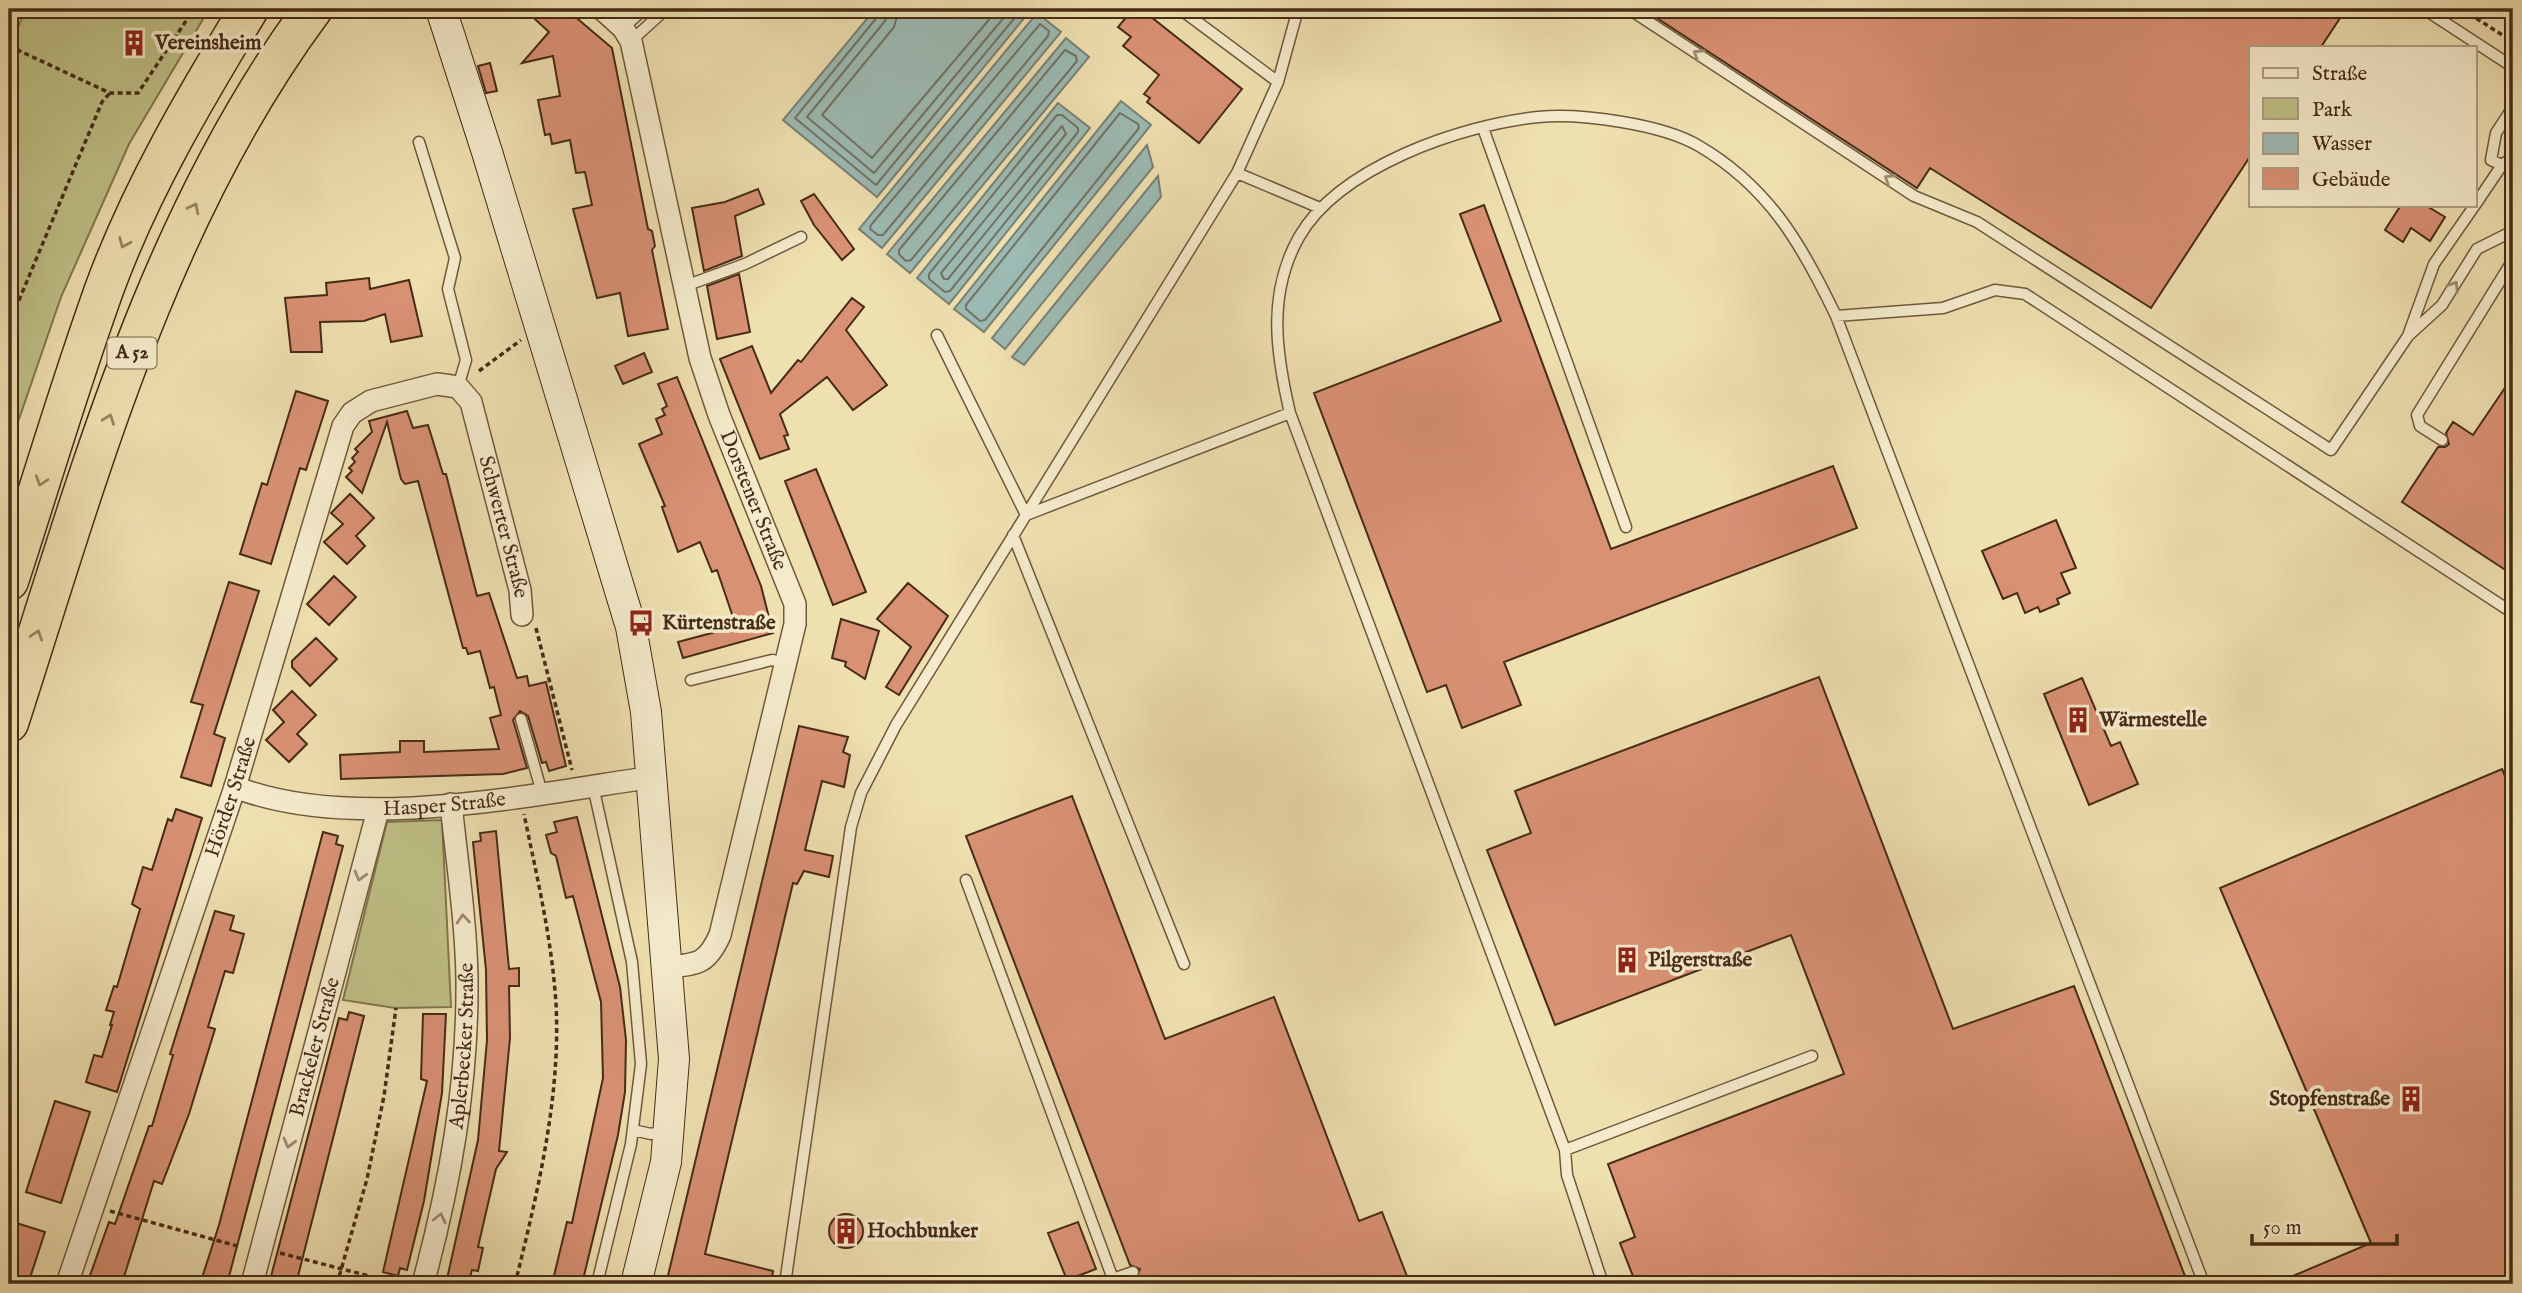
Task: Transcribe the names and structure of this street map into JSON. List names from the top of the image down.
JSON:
{
  "streets": {
    "highway": ["A 52"],
    "street": [
      "Dorstener Straße",
      "Schwerter Straße",
      "Hörder Straße",
      "Hasper Straße",
      "Aplerbecker Straße",
      "Brackeler Straße"
    ]
  },
  "crossings": [
    ["Schwerter Straße", "Hörder Straße"],
    ["Schwerter Straße", "Hasper Straße"],
    ["Hörder Straße", "Hasper Straße"],
    ["Hasper Straße", "Aplerbecker Straße"],
    ["Hasper Straße", "Brackeler Straße"]
  ],
  "one_way": ["Aplerbecker Straße", "Brackeler Straße"],
  "places": {
    "building": [
      "Vereinsheim",
      "Wärmestelle",
      "Pilgerstraße",
      "Stopfenstraße",
      "Hochbunker"
    ],
    "bus stop": ["Kürtenstraße"]
  },
  "legend": [
    "Straße",
    "Park",
    "Wasser",
    "Gebäude"
  ],
  "scale_bar": "50 m"
}
